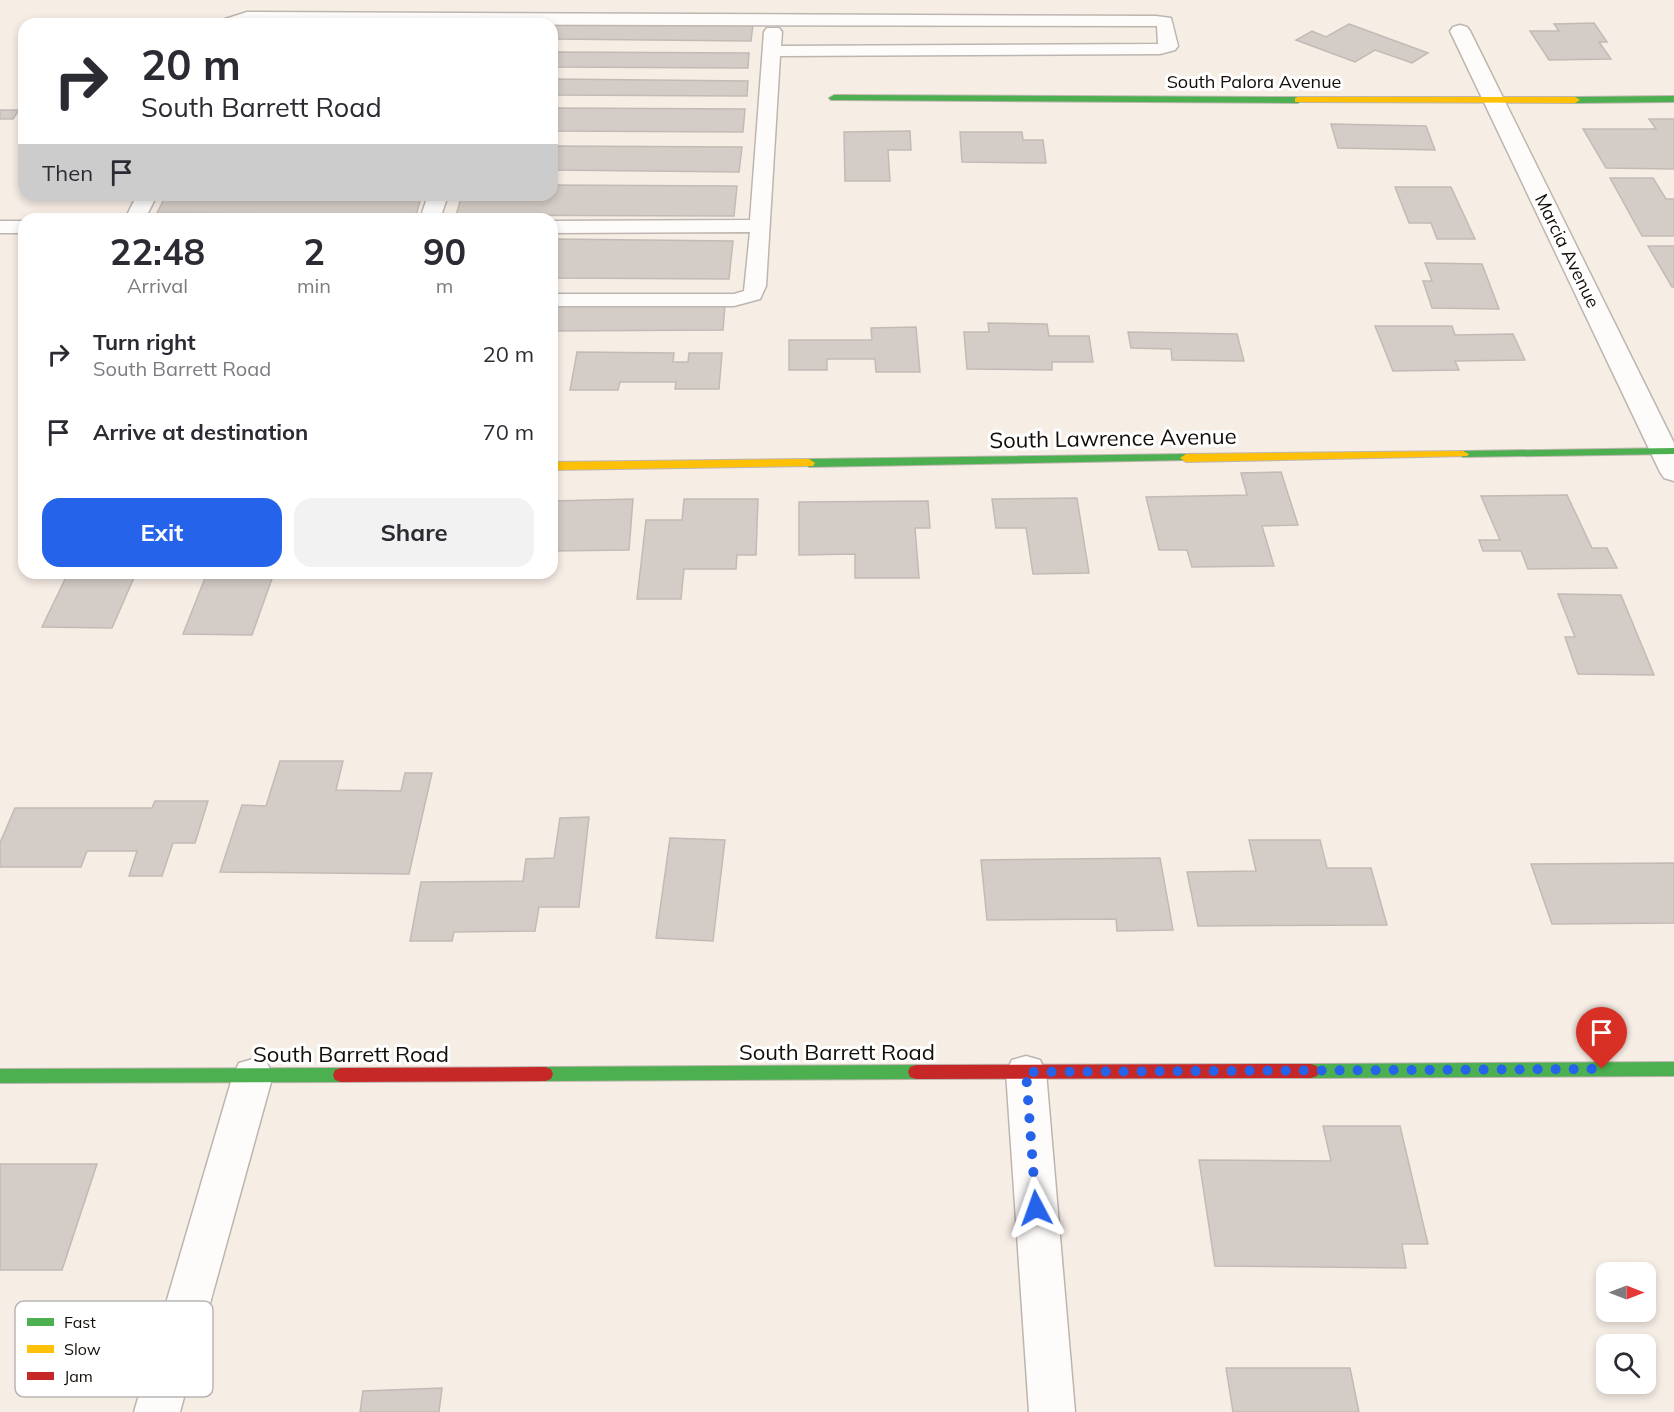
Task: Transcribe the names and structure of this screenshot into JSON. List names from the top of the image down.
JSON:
{
  "streets": {
    "street": [
      "South Palora Avenue",
      "Marcia Avenue",
      "South Lawrence Avenue",
      "South Barrett Road"
    ]
  },
  "crossings": [
    ["South Palora Avenue", "Marcia Avenue"],
    ["Marcia Avenue", "South Lawrence Avenue"]
  ],
  "legend": ["Fast", "Slow", "Jam"],
  "north": "right",
  "page": {
    "turn": ["20 m", "South Barrett Road"],
    "then": "Then",
    "eta": [
      "22:48",
      "Arrival",
      "2",
      "min",
      "90",
      "m"
    ],
    "list": [
      {
        "name": "Turn right",
        "note": "South Barrett Road",
        "value": "20 m"
      },
      {
        "name": "Arrive at destination",
        "value": "70 m"
      }
    ],
    "buttons": ["Exit", "Share"]
  }
}
